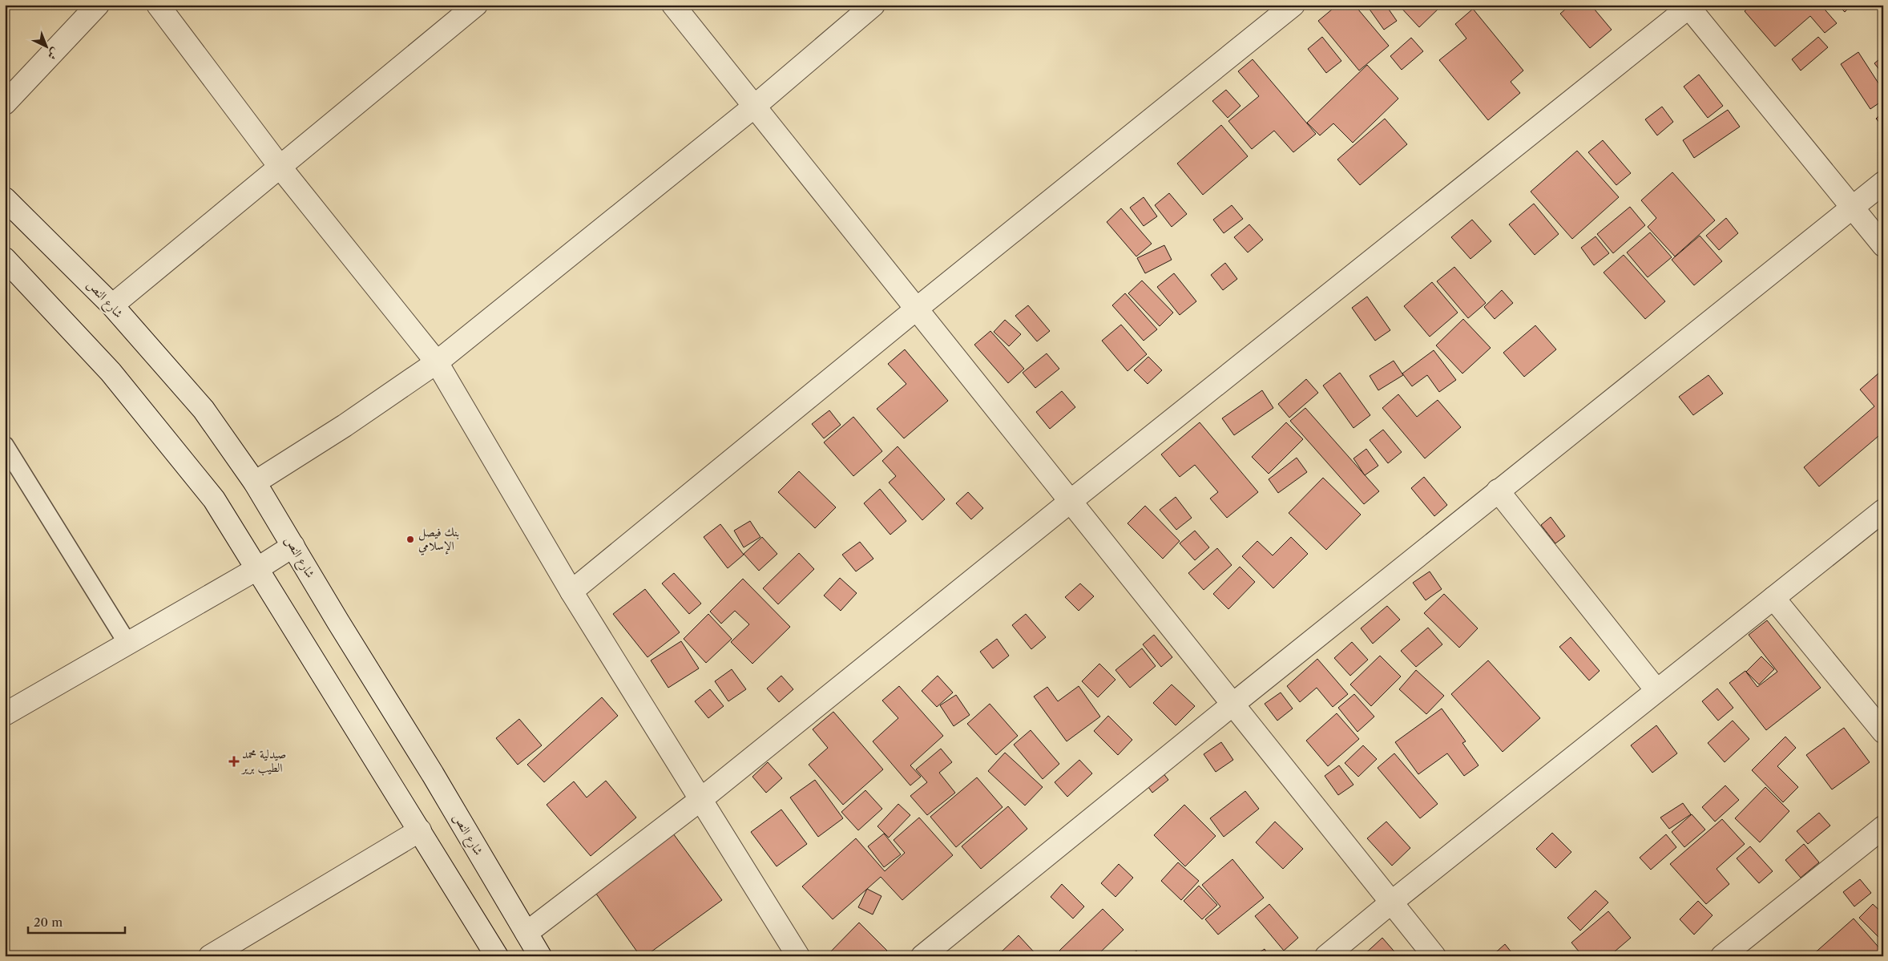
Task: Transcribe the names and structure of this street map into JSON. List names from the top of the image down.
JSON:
{
  "streets": {
    "street": ["شارع النص"]
  },
  "places": {
    "other": ["بنك فيصل الإسلامي"],
    "health": ["صيدلية محمد الطيب برير"]
  },
  "scale_bar": "20 m",
  "north": "bottom right"
}
